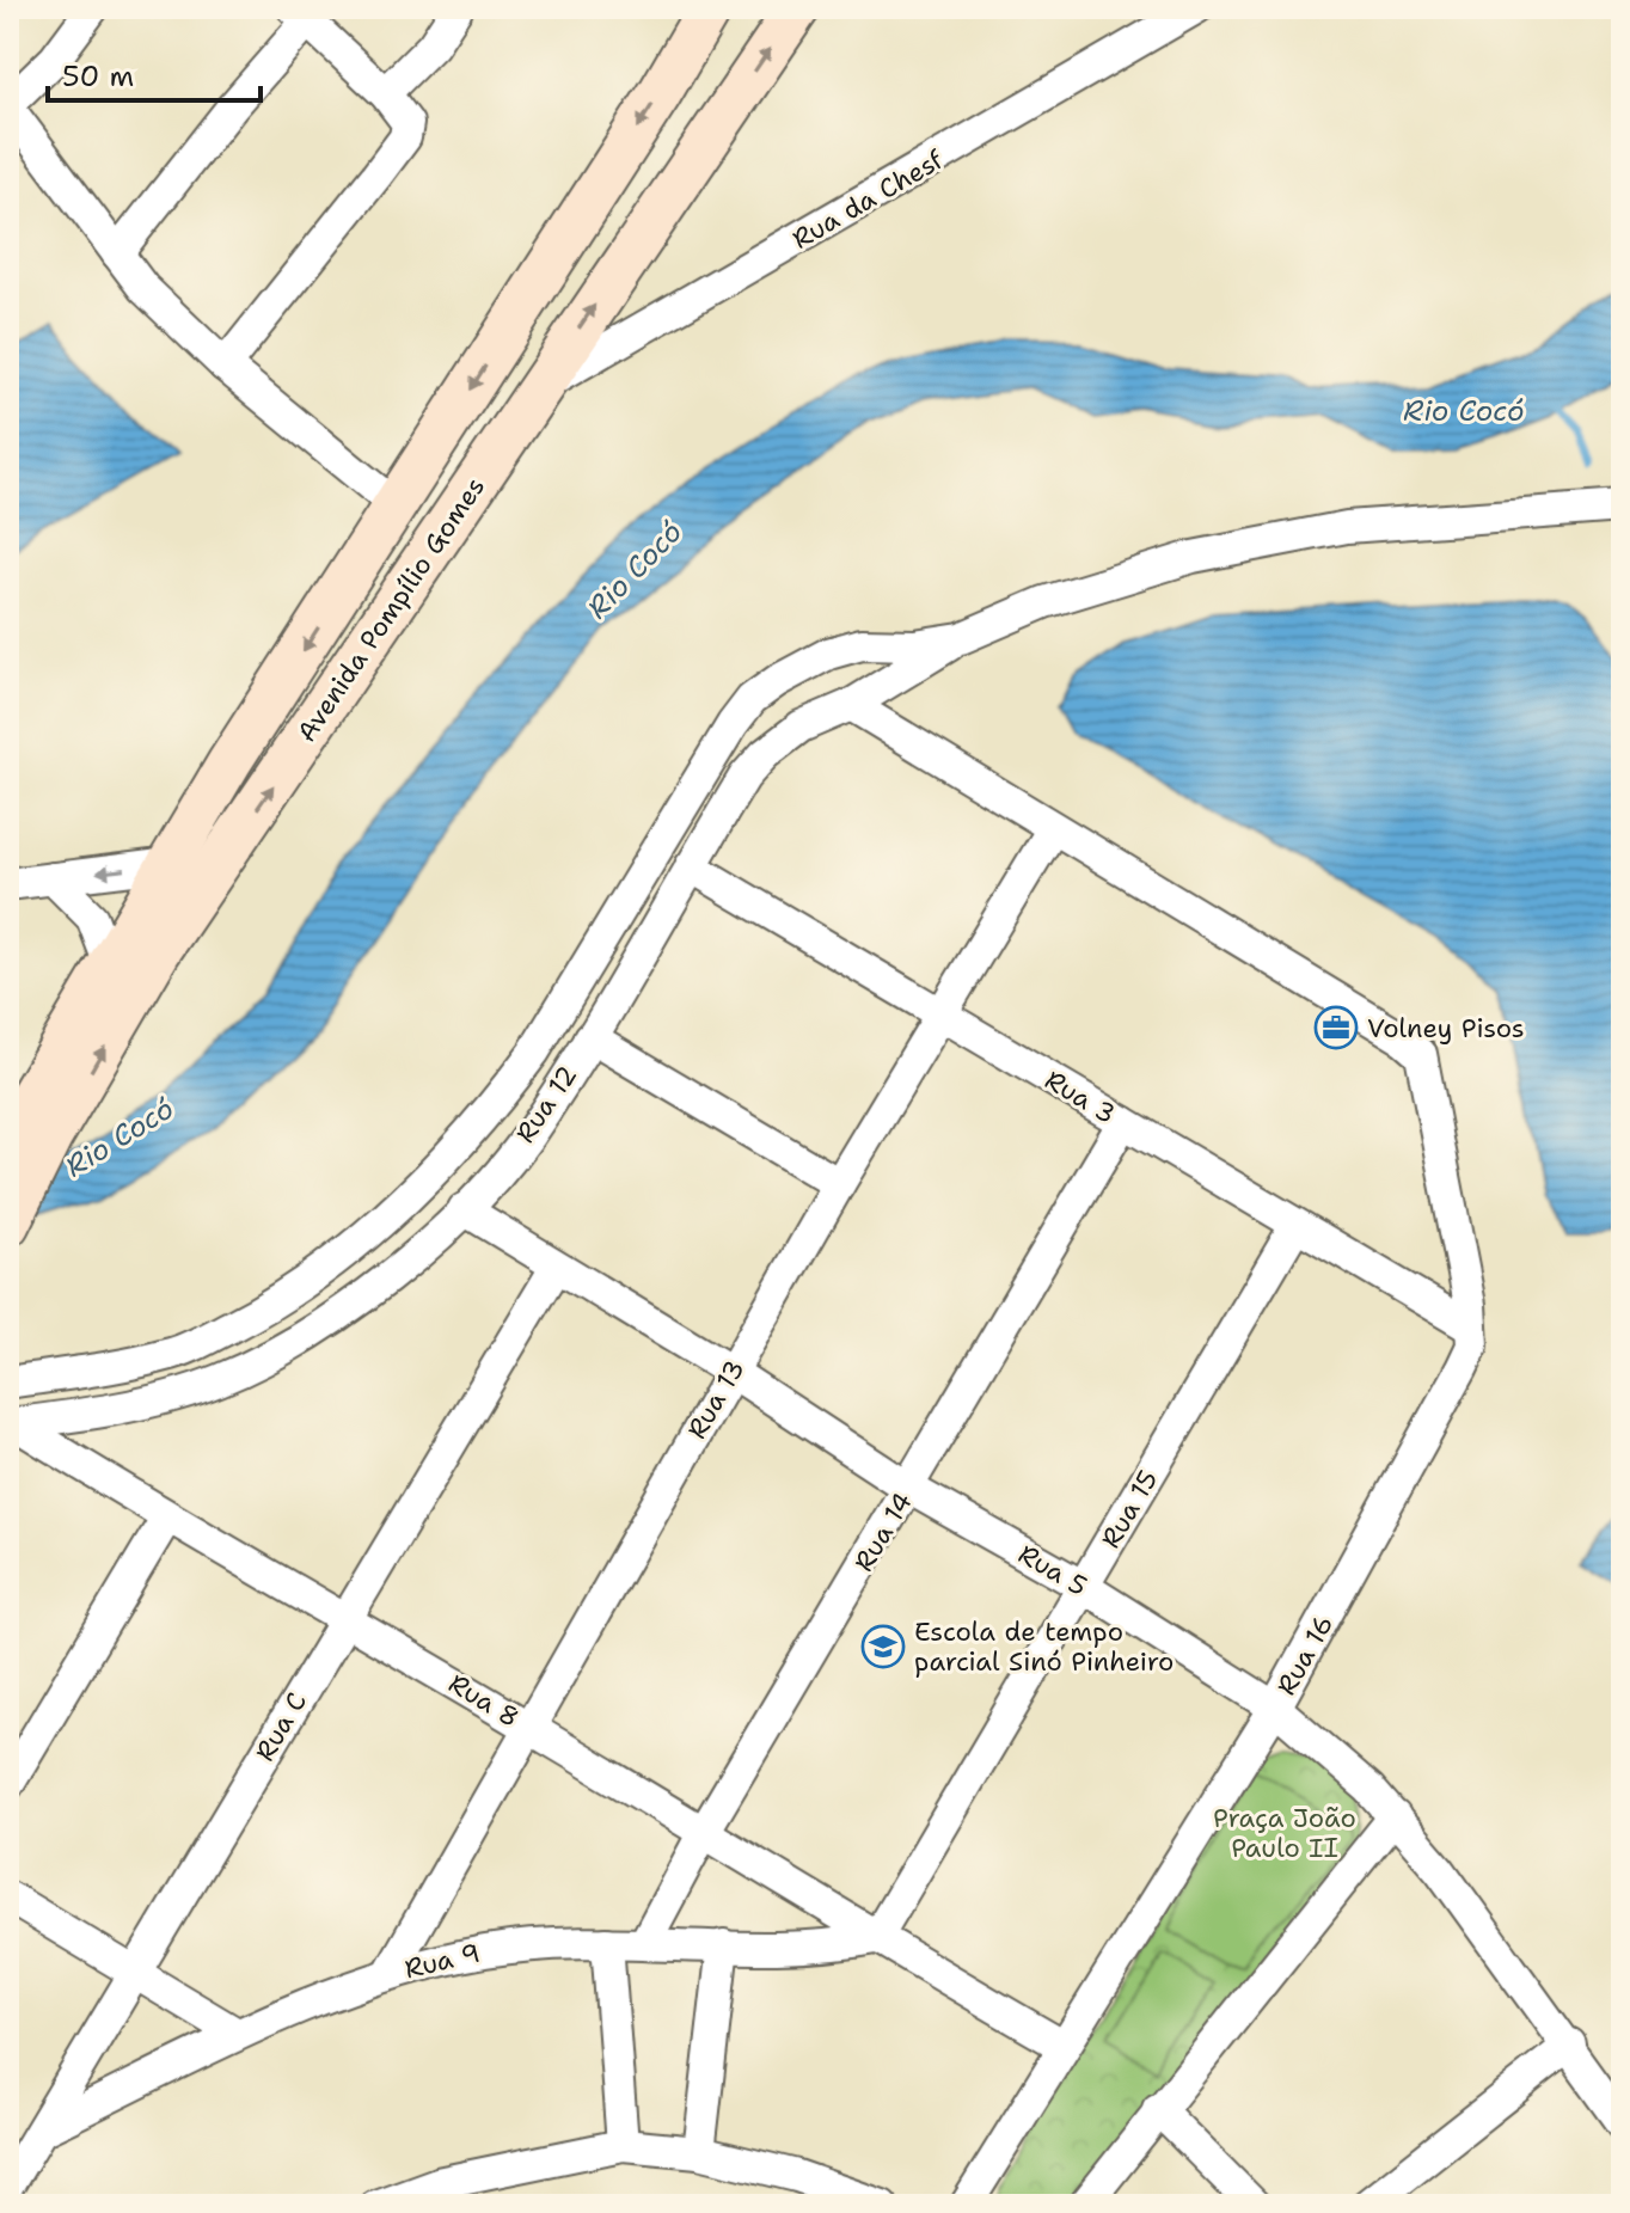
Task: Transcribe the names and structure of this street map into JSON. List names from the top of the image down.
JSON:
{
  "streets": {
    "main road": ["Avenida Pompílio Gomes"],
    "street": [
      "Rua da Chesf",
      "Rua 3",
      "Rua 12",
      "Rua 13",
      "Rua 15",
      "Rua 14",
      "Rua 5",
      "Rua 16",
      "Rua 8",
      "Rua C",
      "Rua 9"
    ]
  },
  "crossings": [
    ["Rua da Chesf", "Avenida Pompílio Gomes"],
    ["Rua 3", "Rua 12"],
    ["Rua 3", "Rua 13"],
    ["Rua 3", "Rua 15"],
    ["Rua 3", "Rua 14"],
    ["Rua 3", "Rua 16"],
    ["Rua 12", "Rua 5"],
    ["Rua 12", "Rua 8"],
    ["Rua 13", "Rua 5"],
    ["Rua 13", "Rua 16"],
    ["Rua 13", "Rua 8"],
    ["Rua 13", "Rua 9"],
    ["Rua 15", "Rua 5"],
    ["Rua 15", "Rua 8"],
    ["Rua 15", "Rua 9"],
    ["Rua 14", "Rua 5"],
    ["Rua 14", "Rua 8"],
    ["Rua 14", "Rua 9"],
    ["Rua 5", "Rua 16"],
    ["Rua 5", "Rua C"],
    ["Rua 16", "Rua 8"],
    ["Rua 8", "Rua C"],
    ["Rua 8", "Rua 9"],
    ["Rua C", "Rua 9"]
  ],
  "water": ["Rio Cocó"],
  "parks": ["Praça João Paulo II"],
  "places": {
    "office": ["Volney Pisos"],
    "school or university": ["Escola de tempo parcial Sinó Pinheiro"]
  },
  "scale_bar": "50 m"
}
